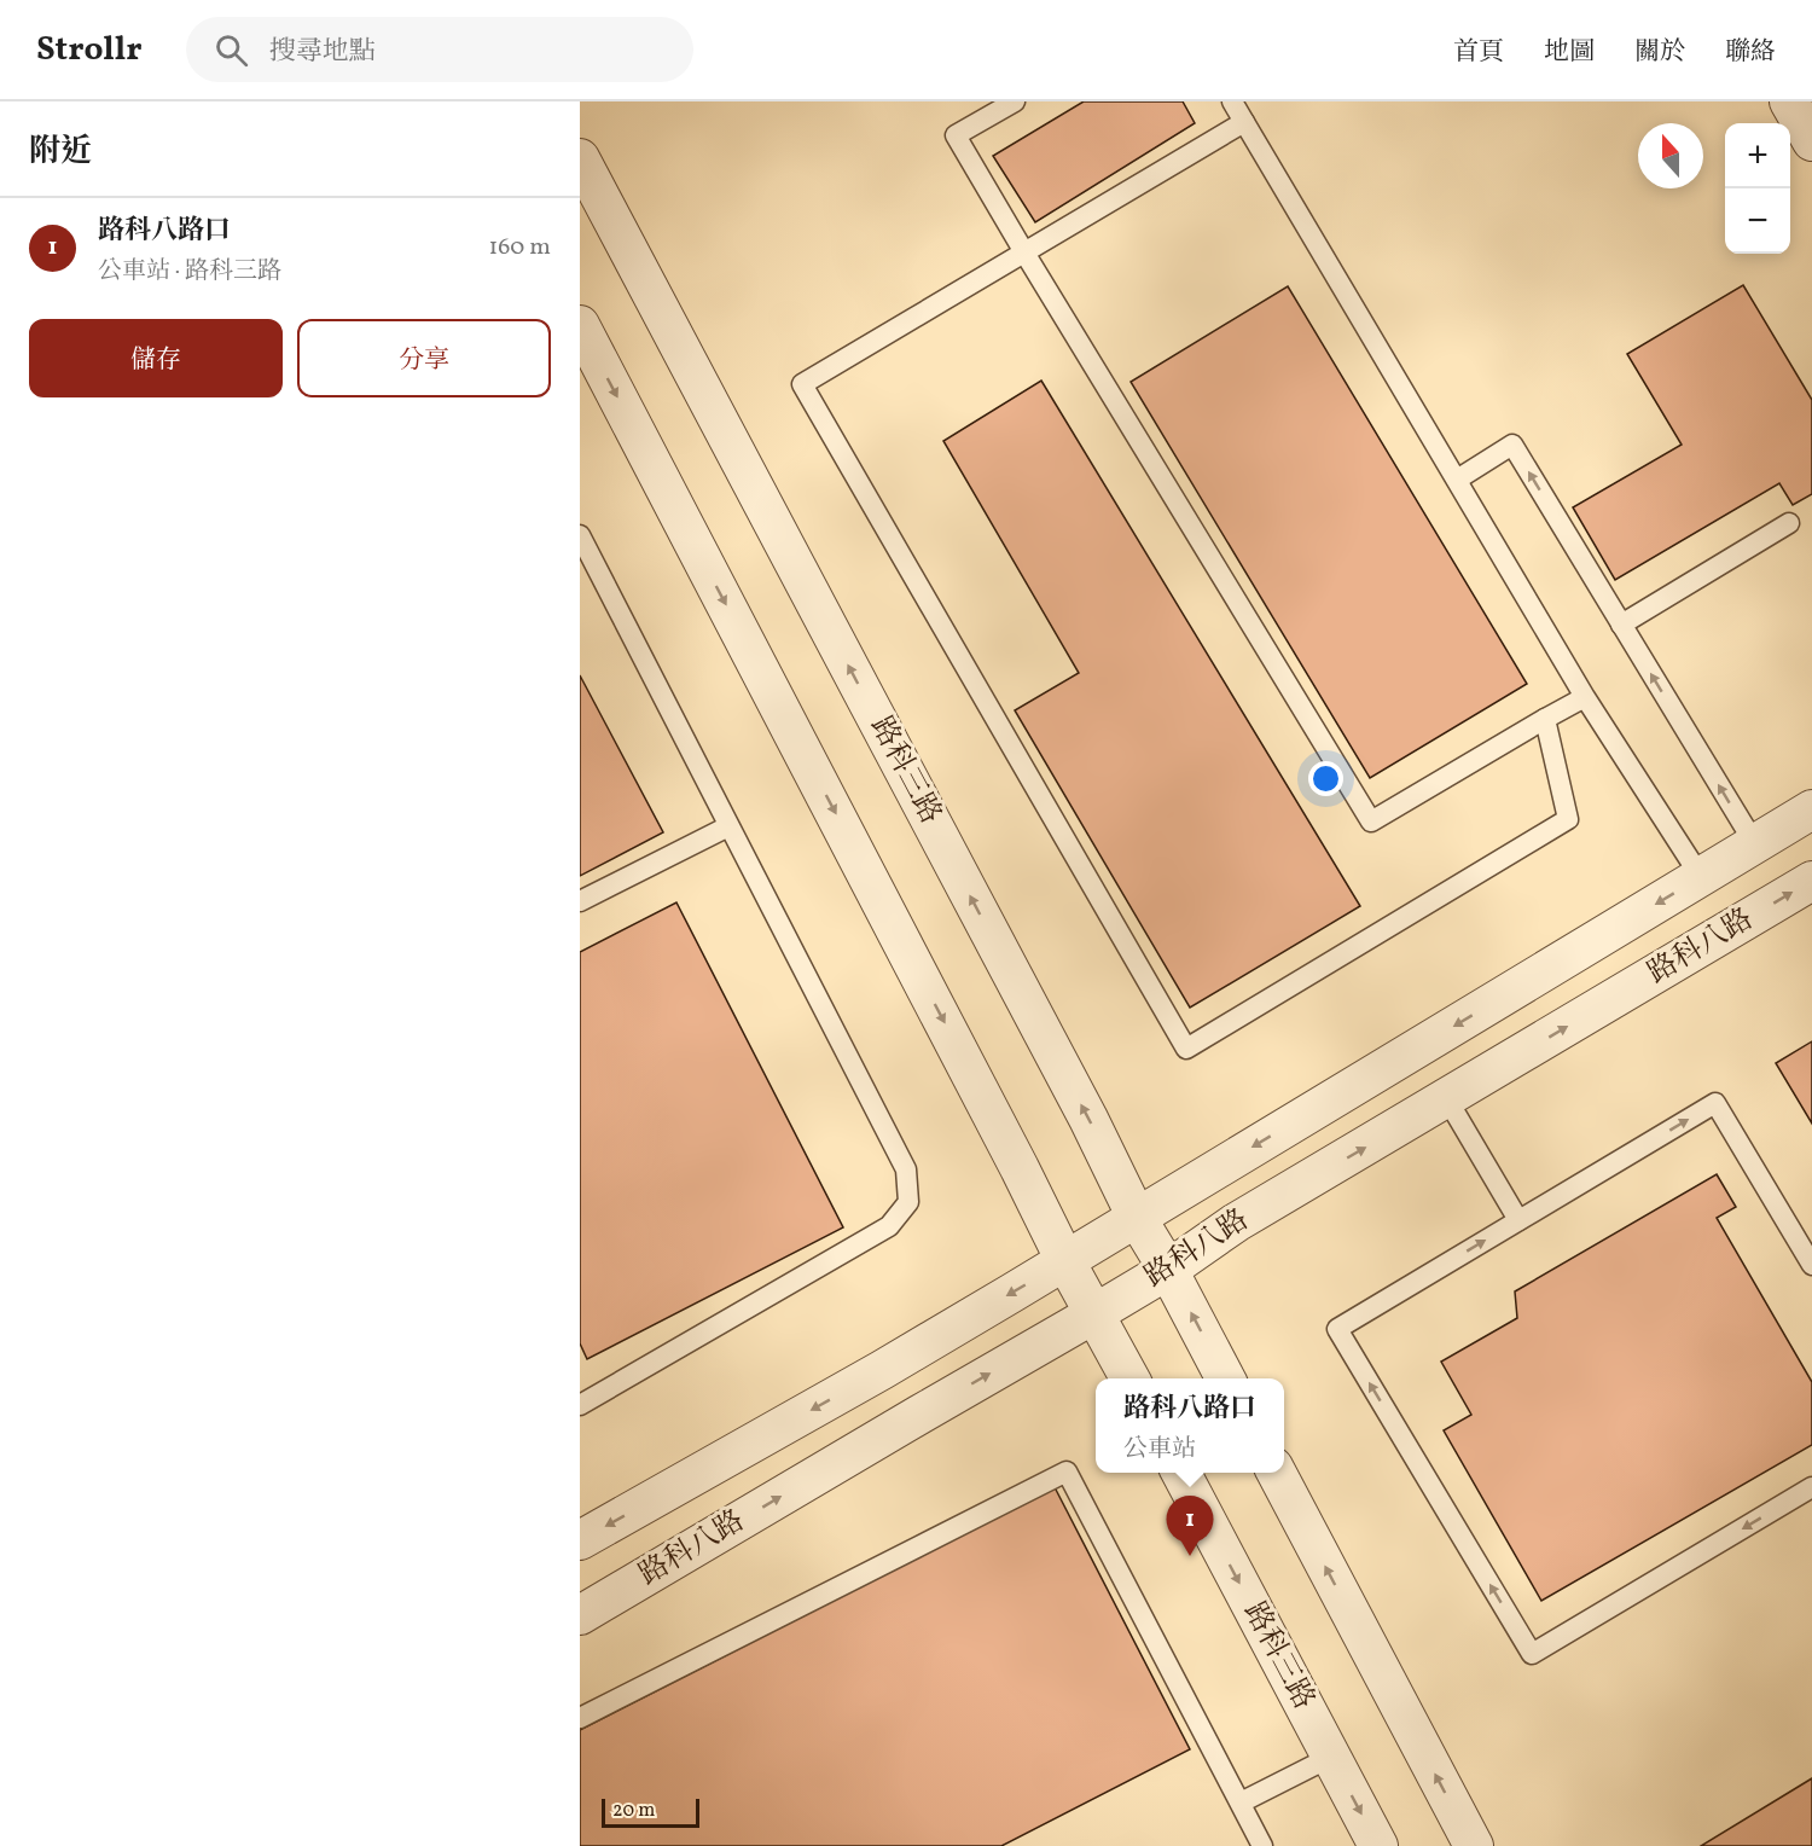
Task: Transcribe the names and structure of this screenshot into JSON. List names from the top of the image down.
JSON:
{
  "streets": {
    "street": ["路科三路", "路科八路"]
  },
  "crossings": [
    ["路科三路", "路科八路"]
  ],
  "scale_bar": "20 m",
  "north": "top",
  "page": {
    "header": "Strollr",
    "search": "搜尋地點",
    "nav": [
      "首頁",
      "地圖",
      "關於",
      "聯絡"
    ],
    "heading": "附近",
    "map_buttons": ["+", "−"],
    "list": [
      {
        "mark": "1",
        "name": "路科八路口",
        "note": "公車站 · 路科三路",
        "value": "160 m"
      }
    ],
    "buttons": ["儲存", "分享"],
    "popup": ["路科八路口", "公車站"],
    "pins": "1",
    "scale": "20 m"
  }
}
